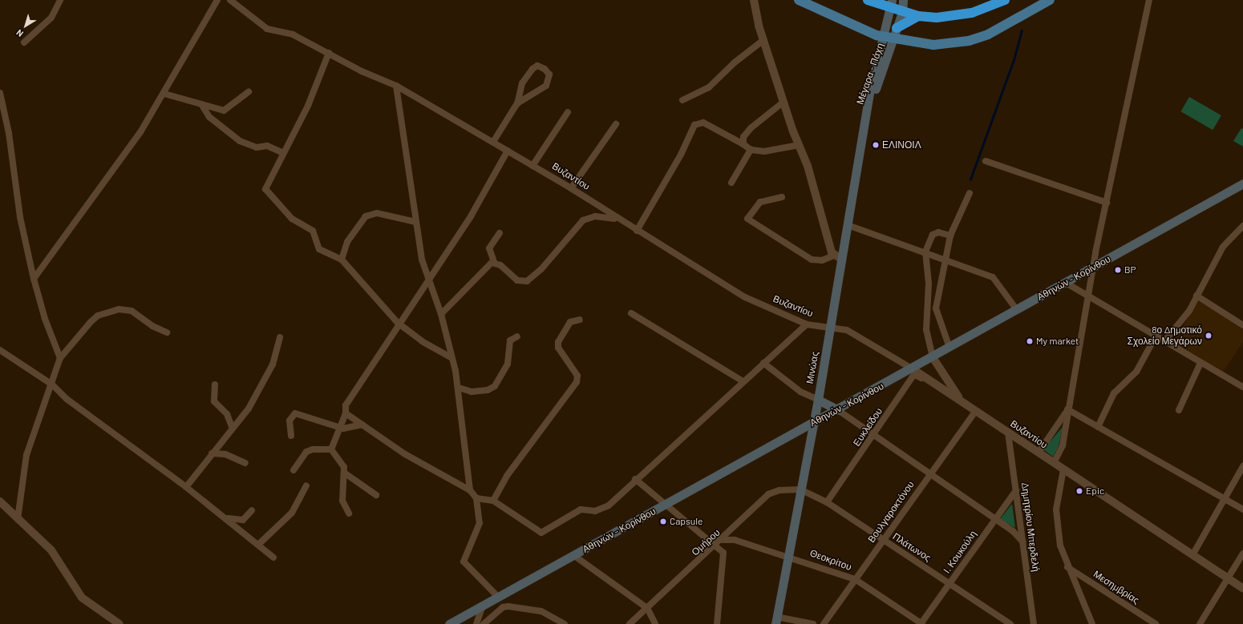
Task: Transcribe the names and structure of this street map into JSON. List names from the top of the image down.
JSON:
{
  "streets": {
    "main road": ["Μέγαρα - Πάχη", "Αθηνών - Κορίνθου", "Μινώας"],
    "street": [
      "Βυζαντίου",
      "Ευκλείδου",
      "Βουλγαροκτόνου",
      "Δημητρίου Μπερδελή",
      "Ομήρου",
      "Πλάτωνος",
      "Ι. Κουκούλη",
      "Θεοκρίτου",
      "Μεσημβρίας"
    ]
  },
  "crossings": [
    ["Μέγαρα - Πάχη", "Μινώας"],
    ["Βυζαντίου", "Αθηνών - Κορίνθου"],
    ["Βυζαντίου", "Μινώας"],
    ["Βυζαντίου", "Ευκλείδου"],
    ["Βυζαντίου", "Βουλγαροκτόνου"],
    ["Βυζαντίου", "Δημητρίου Μπερδελή"],
    ["Αθηνών - Κορίνθου", "Μινώας"],
    ["Μινώας", "Ομήρου"],
    ["Μινώας", "Πλάτωνος"],
    ["Μινώας", "Θεοκρίτου"],
    ["Ευκλείδου", "Πλάτωνος"],
    ["Βουλγαροκτόνου", "Πλάτωνος"],
    ["Βουλγαροκτόνου", "Θεοκρίτου"],
    ["Δημητρίου Μπερδελή", "Ι. Κουκούλη"],
    ["Ομήρου", "Πλάτωνος"],
    ["Ομήρου", "Θεοκρίτου"],
    ["Πλάτωνος", "Ι. Κουκούλη"],
    ["Ι. Κουκούλη", "Θεοκρίτου"]
  ],
  "places": [
    "ΕΛΙΝΟΙΛ",
    "BP",
    "8ο Δημοτικό Σχολείο Μεγάρων",
    "My market",
    "Epic",
    "Capsule"
  ],
  "north": "bottom left"
}
